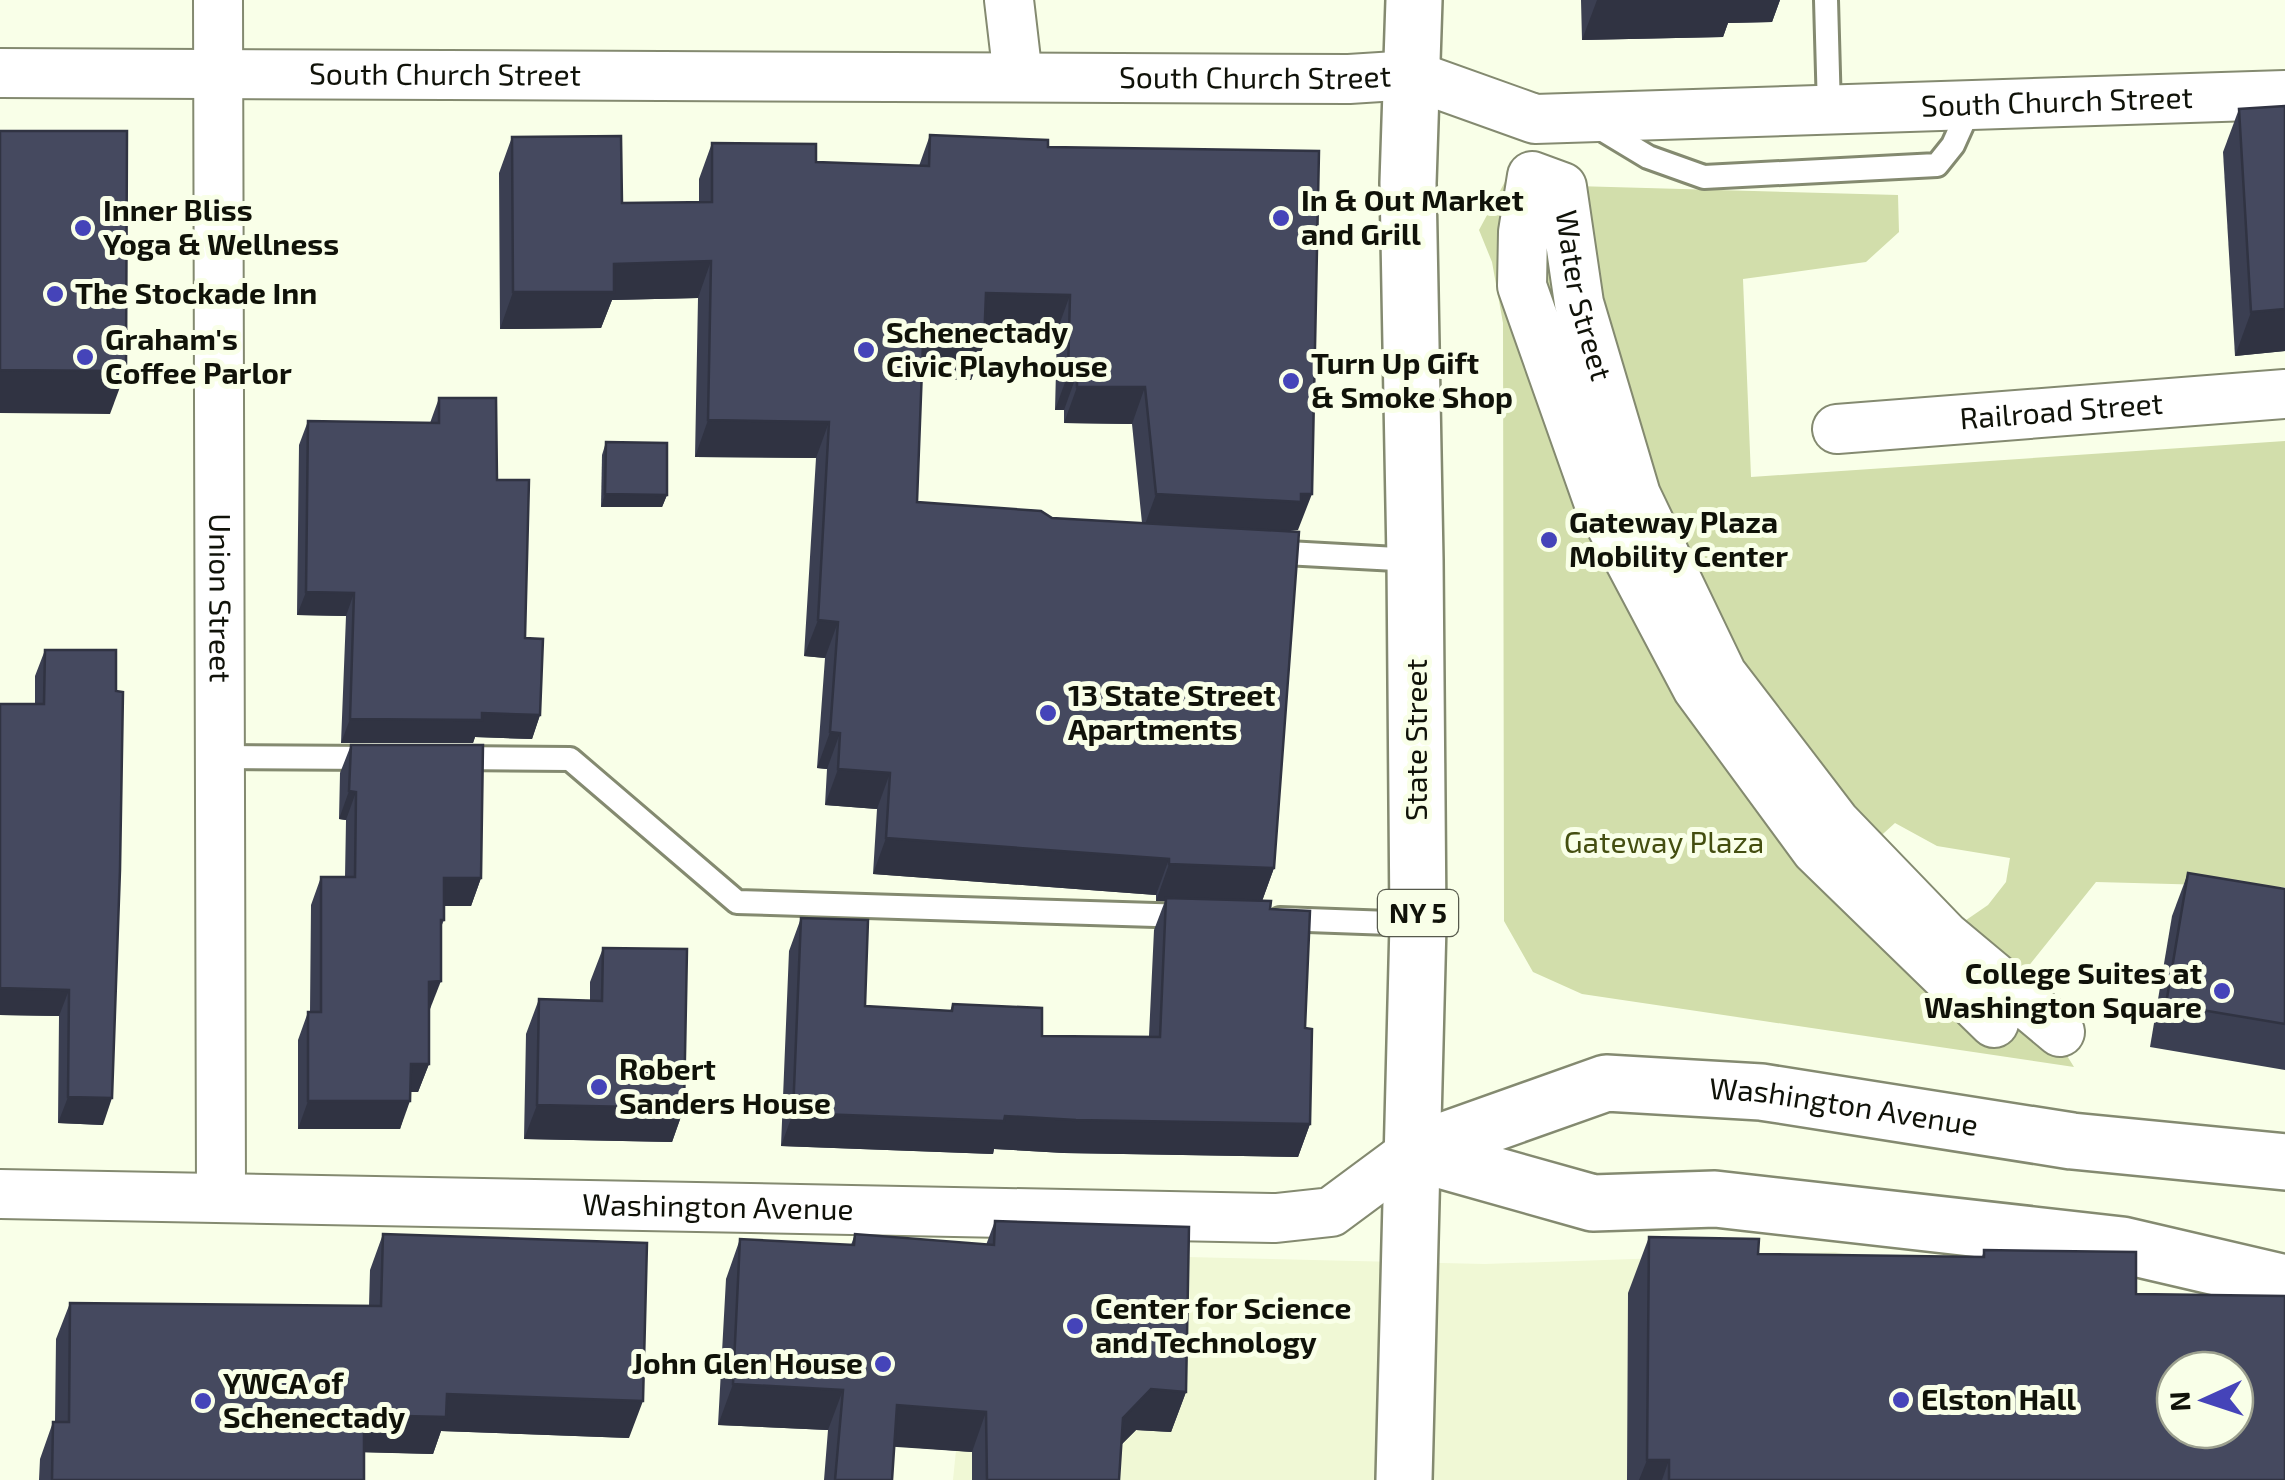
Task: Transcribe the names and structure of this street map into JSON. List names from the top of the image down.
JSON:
{
  "streets": {
    "main road": ["State Street", "NY 5", "Washington Avenue"],
    "street": [
      "South Church Street",
      "Water Street",
      "Railroad Street",
      "Union Street"
    ]
  },
  "crossings": [
    ["South Church Street", "Union Street"],
    ["South Church Street", "State Street"],
    ["Union Street", "Washington Avenue"],
    ["State Street", "Washington Avenue"]
  ],
  "parks": ["Gateway Plaza"],
  "places": [
    "In & Out Market and Grill",
    "Inner Bliss Yoga & Wellness",
    "The Stockade Inn",
    "Schenectady Civic Playhouse",
    "Graham's Coffee Parlor",
    "Turn Up Gift & Smoke Shop",
    "Gateway Plaza Mobility Center",
    "13 State Street Apartments",
    "College Suites at Washington Square",
    "Robert Sanders House",
    "Center for Science and Technology",
    "John Glen House",
    "Elston Hall",
    "YWCA of Schenectady"
  ],
  "north": "left"
}
